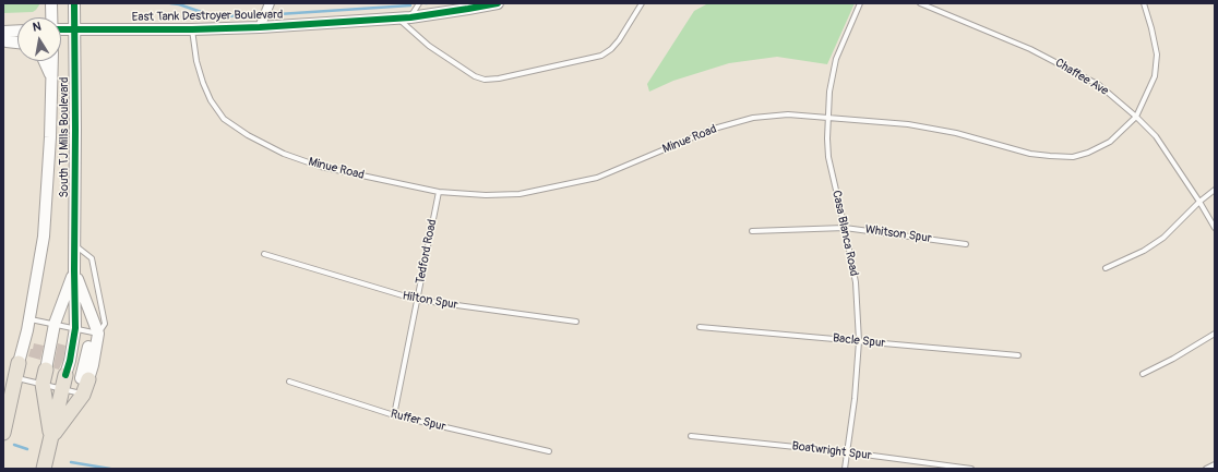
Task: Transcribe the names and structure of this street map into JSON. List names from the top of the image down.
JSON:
{
  "streets": {
    "main road": ["South TJ Mills Boulevard"],
    "street": ["East Tank Destroyer Boulevard"],
    "lane": [
      "Chaffee Ave",
      "Minue Road",
      "Casa Blanca Road",
      "Whitson Spur",
      "Tedford Road",
      "Hilton Spur",
      "Bacle Spur",
      "Ruffer Spur",
      "Boatwright Spur"
    ]
  },
  "crossings": [
    ["East Tank Destroyer Boulevard", "South TJ Mills Boulevard"],
    ["East Tank Destroyer Boulevard", "Minue Road"],
    ["Chaffee Ave", "Minue Road"],
    ["Minue Road", "Casa Blanca Road"],
    ["Minue Road", "Tedford Road"],
    ["Casa Blanca Road", "Whitson Spur"],
    ["Casa Blanca Road", "Bacle Spur"],
    ["Casa Blanca Road", "Boatwright Spur"],
    ["Tedford Road", "Hilton Spur"],
    ["Tedford Road", "Ruffer Spur"]
  ],
  "north": "top"
}
